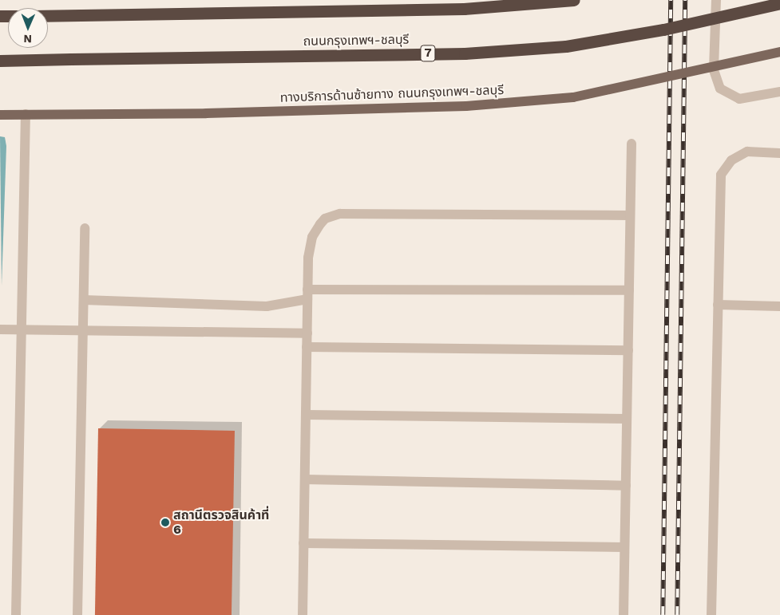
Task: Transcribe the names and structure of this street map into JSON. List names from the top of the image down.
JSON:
{
  "streets": {
    "highway": ["ถนนกรุงเทพฯ-ชลบุรี", "7"],
    "main road": ["ทางบริการด้านซ้ายทาง ถนนกรุงเทพฯ-ชลบุรี"]
  },
  "places": ["สถานีตรวจสินค้าที่ 6"],
  "north": "bottom"
}
